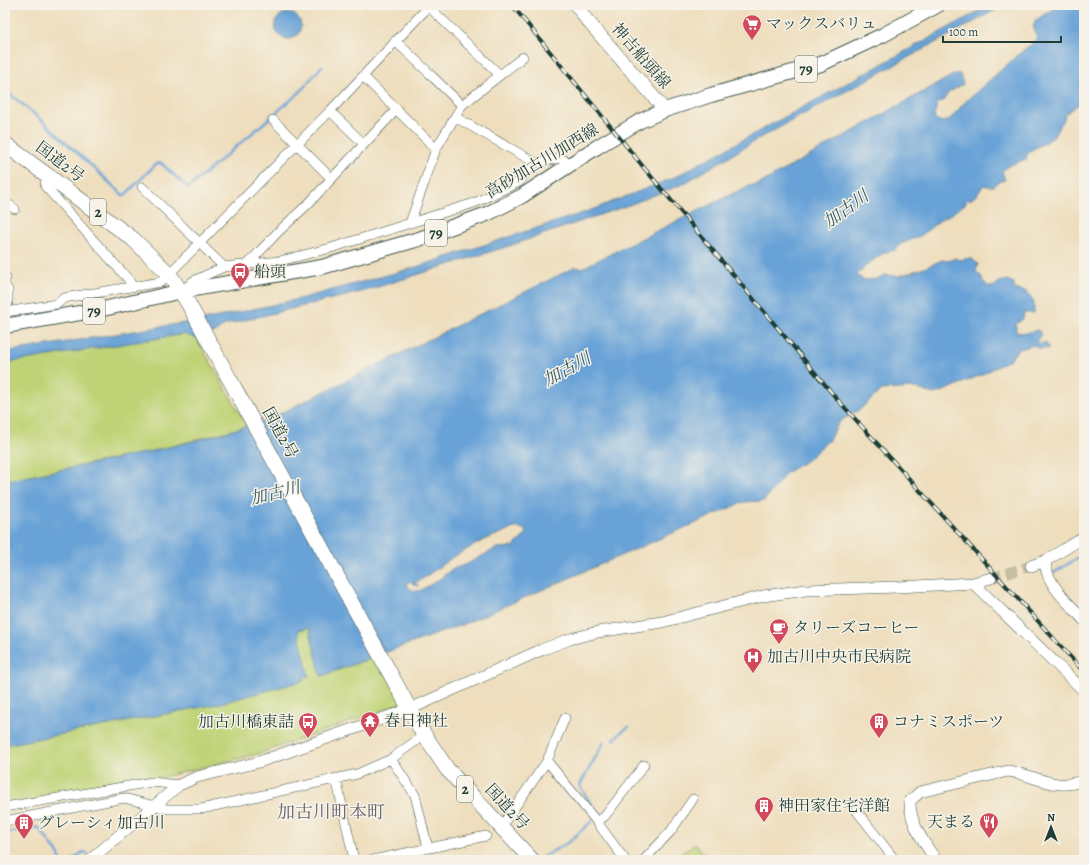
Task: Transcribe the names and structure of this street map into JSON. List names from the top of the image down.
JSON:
{
  "streets": {
    "highway": ["国道2号", "2"],
    "main road": ["神吉船頭線", "79", "高砂加古川加西線"]
  },
  "crossings": [
    ["神吉船頭線", "高砂加古川加西線"],
    ["高砂加古川加西線", "国道2号"]
  ],
  "districts": ["加古川町本町"],
  "water": ["加古川"],
  "places": {
    "supermarket": ["マックスバリュ"],
    "bus stop": ["船頭", "加古川橋東詰"],
    "cafe": ["タリーズコーヒー"],
    "hospital": ["加古川中央市民病院"],
    "temple": ["春日神社"],
    "building": ["コナミスポーツ", "神田家住宅洋館", "グレーシィ加古川"],
    "restaurant": ["天まる"]
  },
  "scale_bar": "100 m",
  "north": "top"
}
